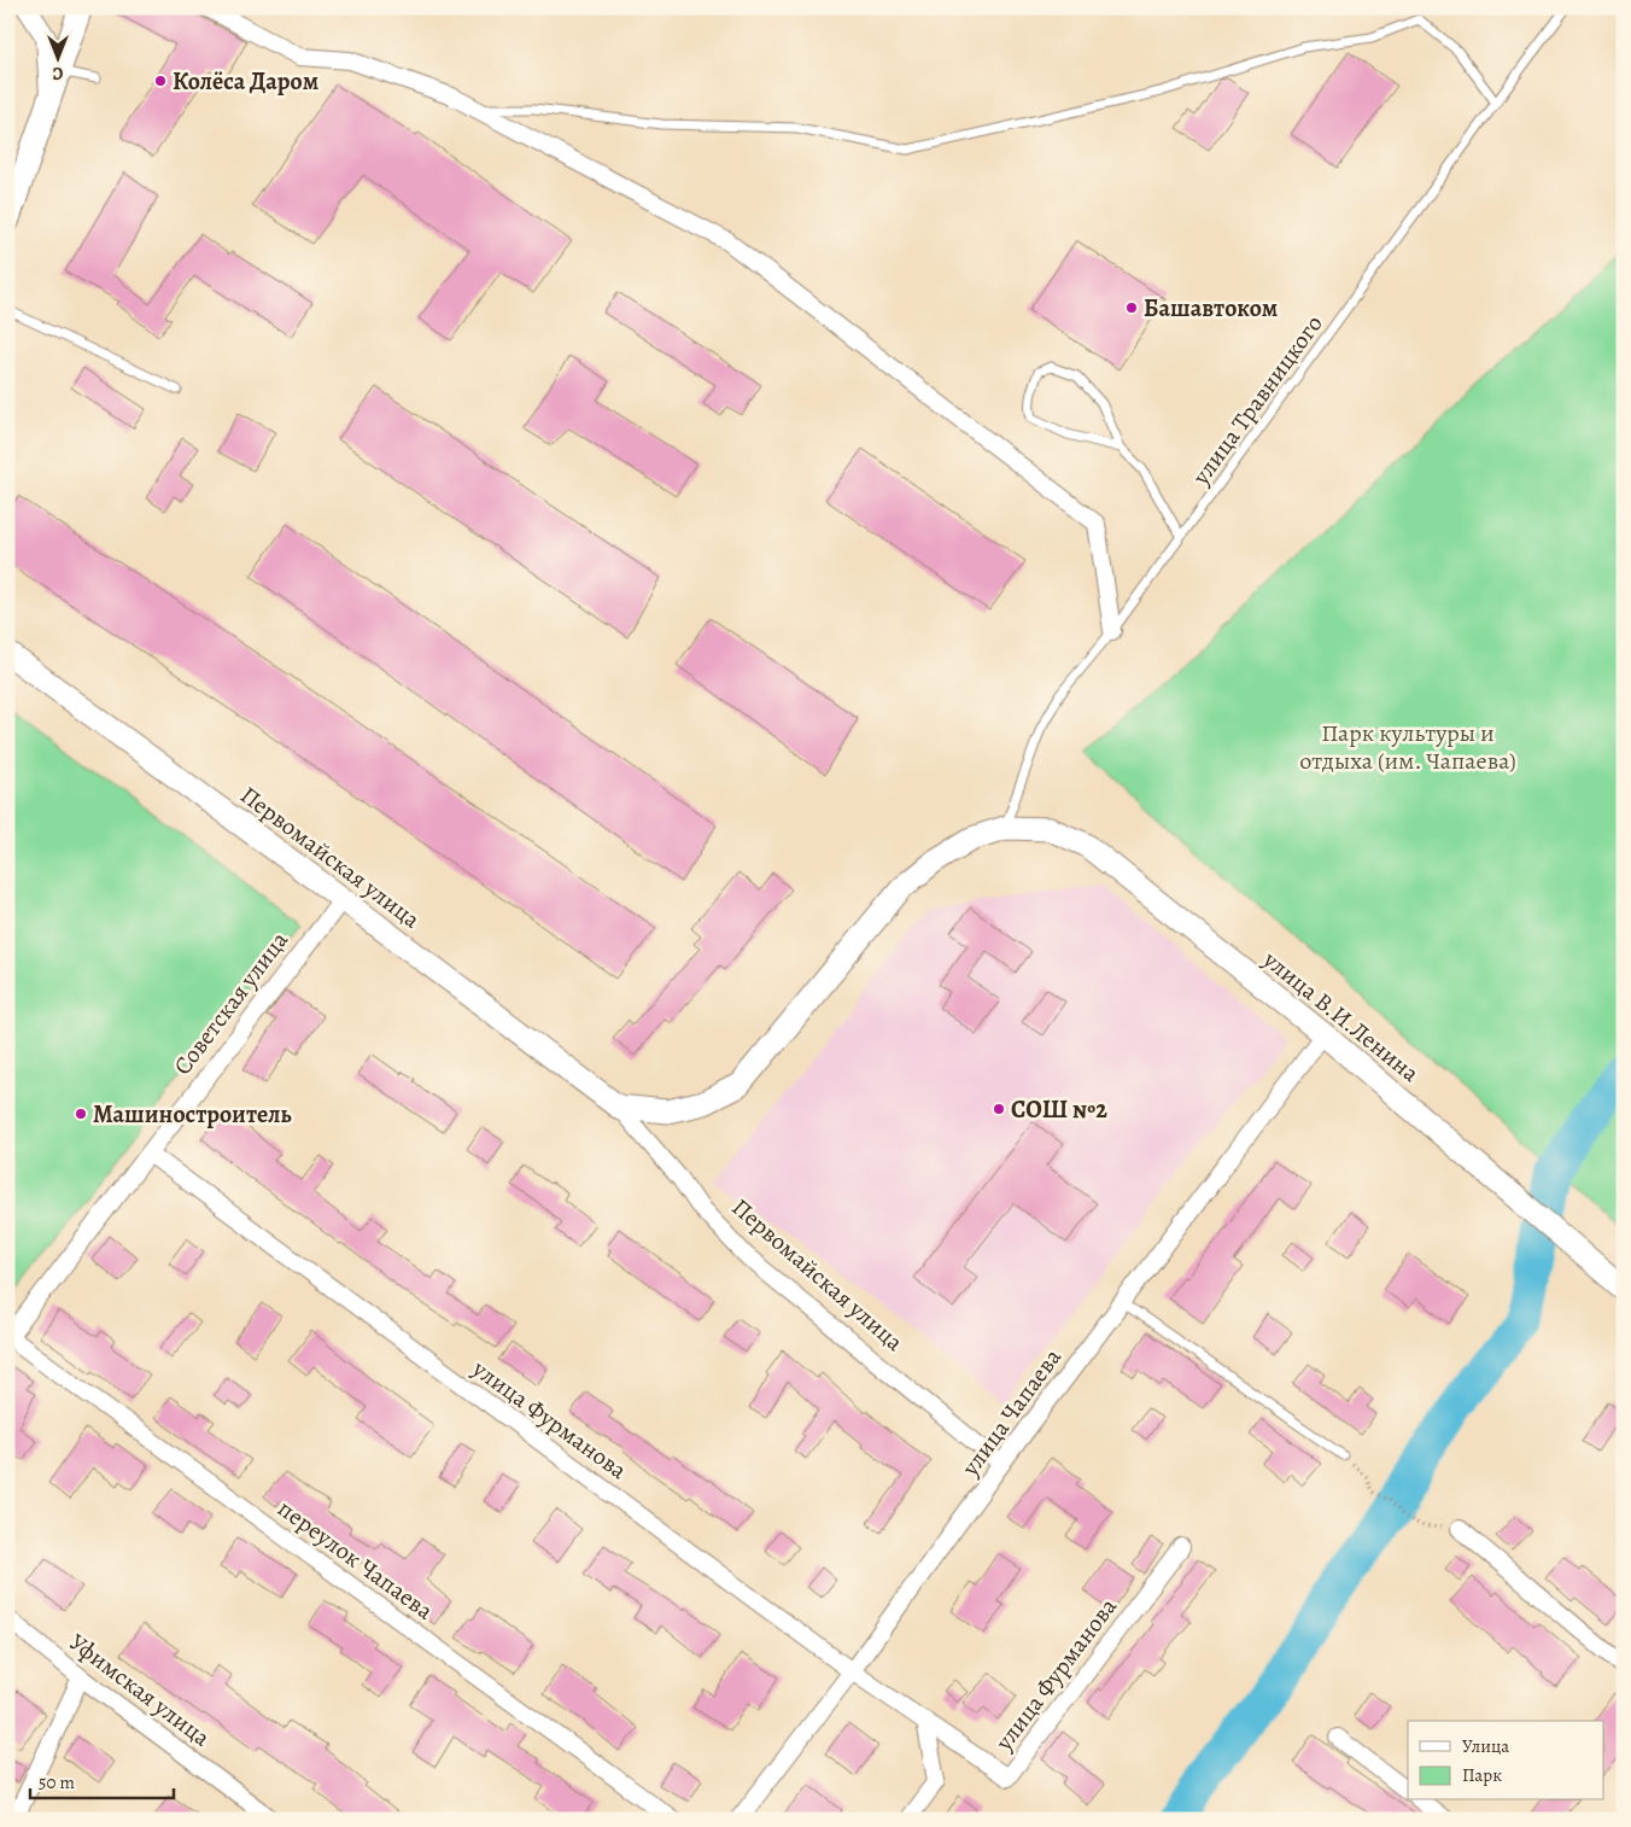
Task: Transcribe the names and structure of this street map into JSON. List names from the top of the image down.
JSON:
{
  "streets": {
    "main road": ["Первомайская улица", "улица В.И.Ленина"],
    "street": [
      "Советская улица",
      "улица Чапаева",
      "улица Фурманова",
      "переулок Чапаева",
      "Уфимская улица"
    ],
    "lane": ["улица Травницкого"]
  },
  "crossings": [
    ["улица Травницкого", "улица В.И.Ленина"],
    ["Первомайская улица", "Советская улица"],
    ["Первомайская улица", "улица Чапаева"],
    ["Советская улица", "улица Фурманова"],
    ["Советская улица", "переулок Чапаева"],
    ["улица В.И.Ленина", "улица Чапаева"],
    ["улица Чапаева", "улица Фурманова"]
  ],
  "parks": ["Парк культуры и отдыха (им. Чапаева)"],
  "places": [
    "Колёса Даром",
    "Башавтоком",
    "СОШ №2",
    "Машиностроитель"
  ],
  "legend": ["Улица", "Парк"],
  "scale_bar": "50 m",
  "north": "bottom"
}
